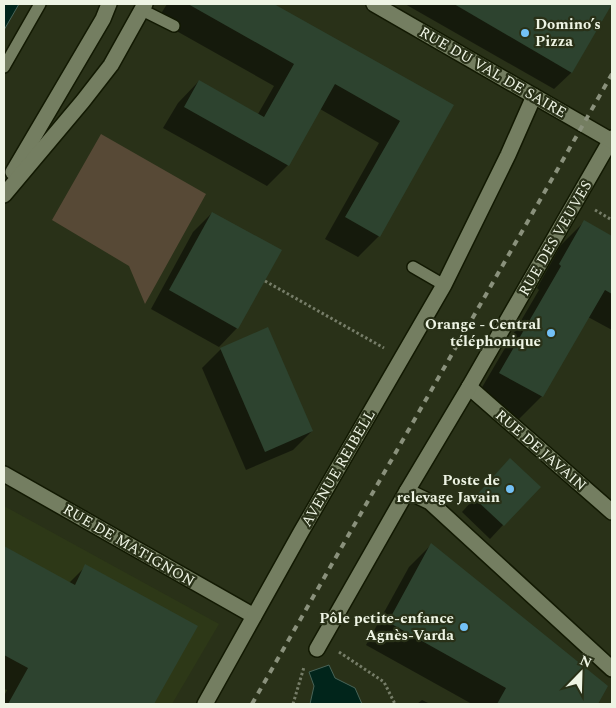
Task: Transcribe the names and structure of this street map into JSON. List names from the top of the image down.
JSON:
{
  "streets": {
    "street": [
      "RUE DU VAL DE SAIRE",
      "RUE DES VEUVES",
      "RUE DE JAVAIN",
      "AVENUE REIBELL",
      "RUE DE MATIGNON"
    ]
  },
  "crossings": [
    ["RUE DU VAL DE SAIRE", "RUE DES VEUVES"],
    ["RUE DU VAL DE SAIRE", "AVENUE REIBELL"],
    ["RUE DES VEUVES", "RUE DE JAVAIN"],
    ["AVENUE REIBELL", "RUE DE MATIGNON"]
  ],
  "places": [
    "Domino’s Pizza",
    "Orange - Central téléphonique",
    "Poste de relevage Javain",
    "Pôle petite-enfance Agnès-Varda"
  ],
  "north": "top right"
}
